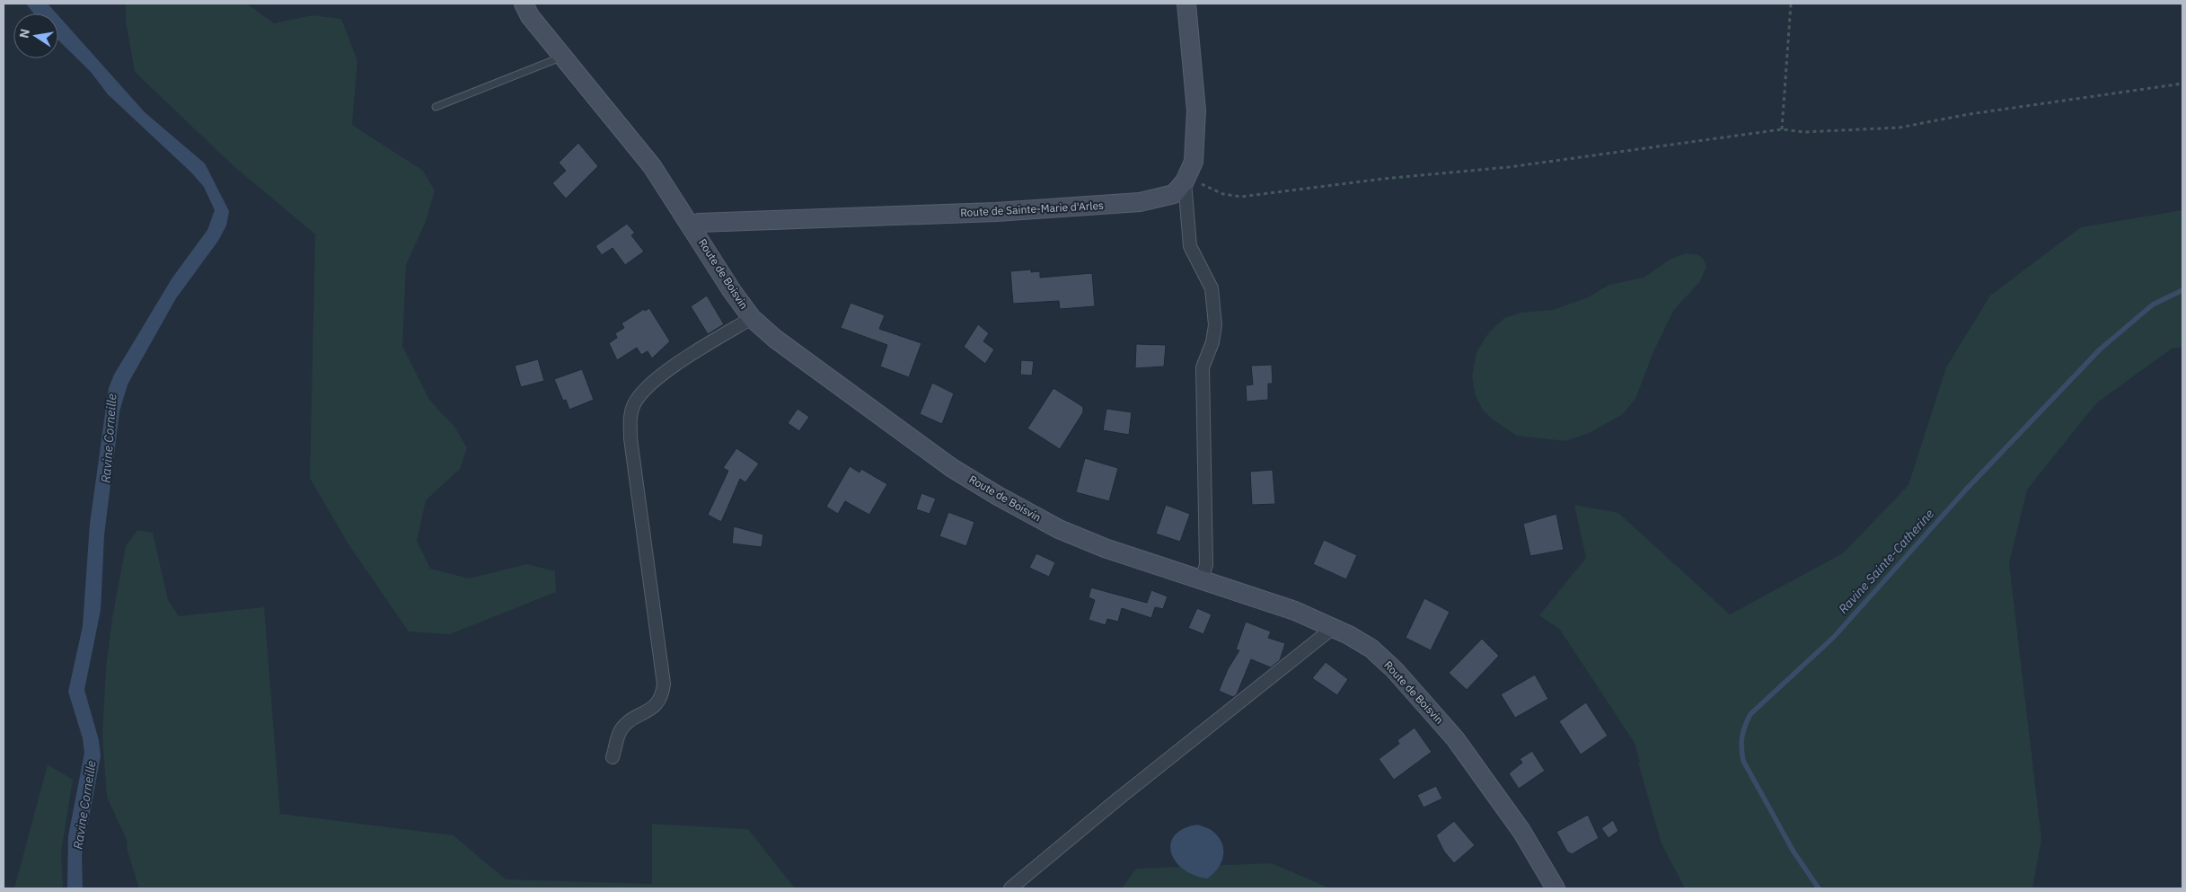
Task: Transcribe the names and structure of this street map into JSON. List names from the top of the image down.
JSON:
{
  "streets": {
    "main road": ["Route de Sainte-Marie d'Arles", "Route de Boisvin"]
  },
  "crossings": [
    ["Route de Sainte-Marie d'Arles", "Route de Boisvin"]
  ],
  "water": ["Ravine Corneille", "Ravine Sainte-Catherine"],
  "north": "left"
}
